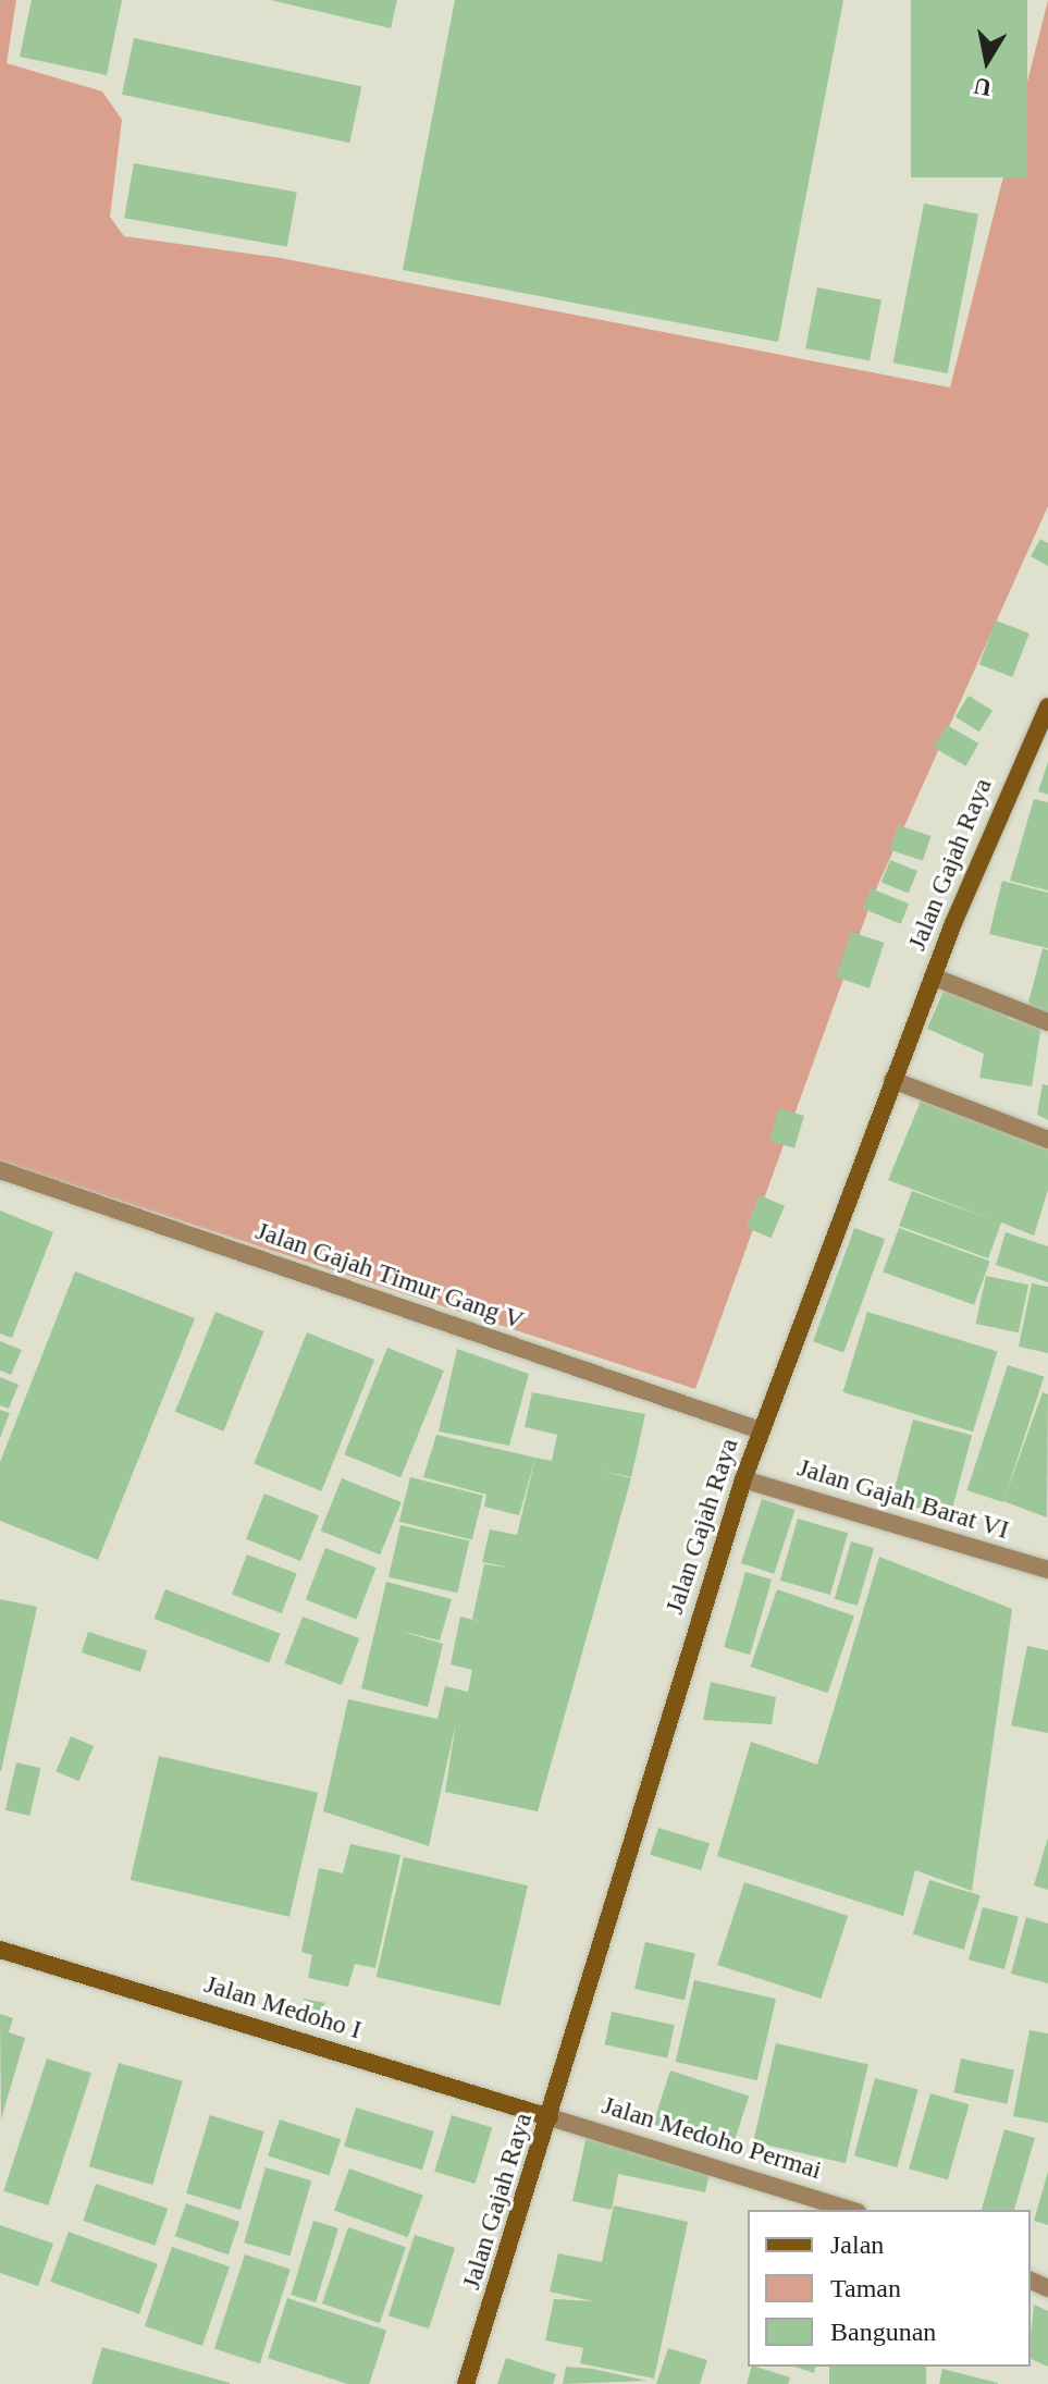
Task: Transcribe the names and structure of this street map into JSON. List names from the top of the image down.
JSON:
{
  "streets": {
    "main road": ["Jalan Gajah Raya", "Jalan Medoho I"],
    "street": ["Jalan Gajah Timur Gang V", "Jalan Gajah Barat VI", "Jalan Medoho Permai"]
  },
  "crossings": [
    ["Jalan Gajah Raya", "Jalan Gajah Timur Gang V"],
    ["Jalan Gajah Raya", "Jalan Gajah Barat VI"],
    ["Jalan Gajah Raya", "Jalan Medoho I"],
    ["Jalan Gajah Raya", "Jalan Medoho Permai"],
    ["Jalan Medoho I", "Jalan Medoho Permai"]
  ],
  "legend": ["Jalan", "Taman", "Bangunan"],
  "north": "bottom"
}
